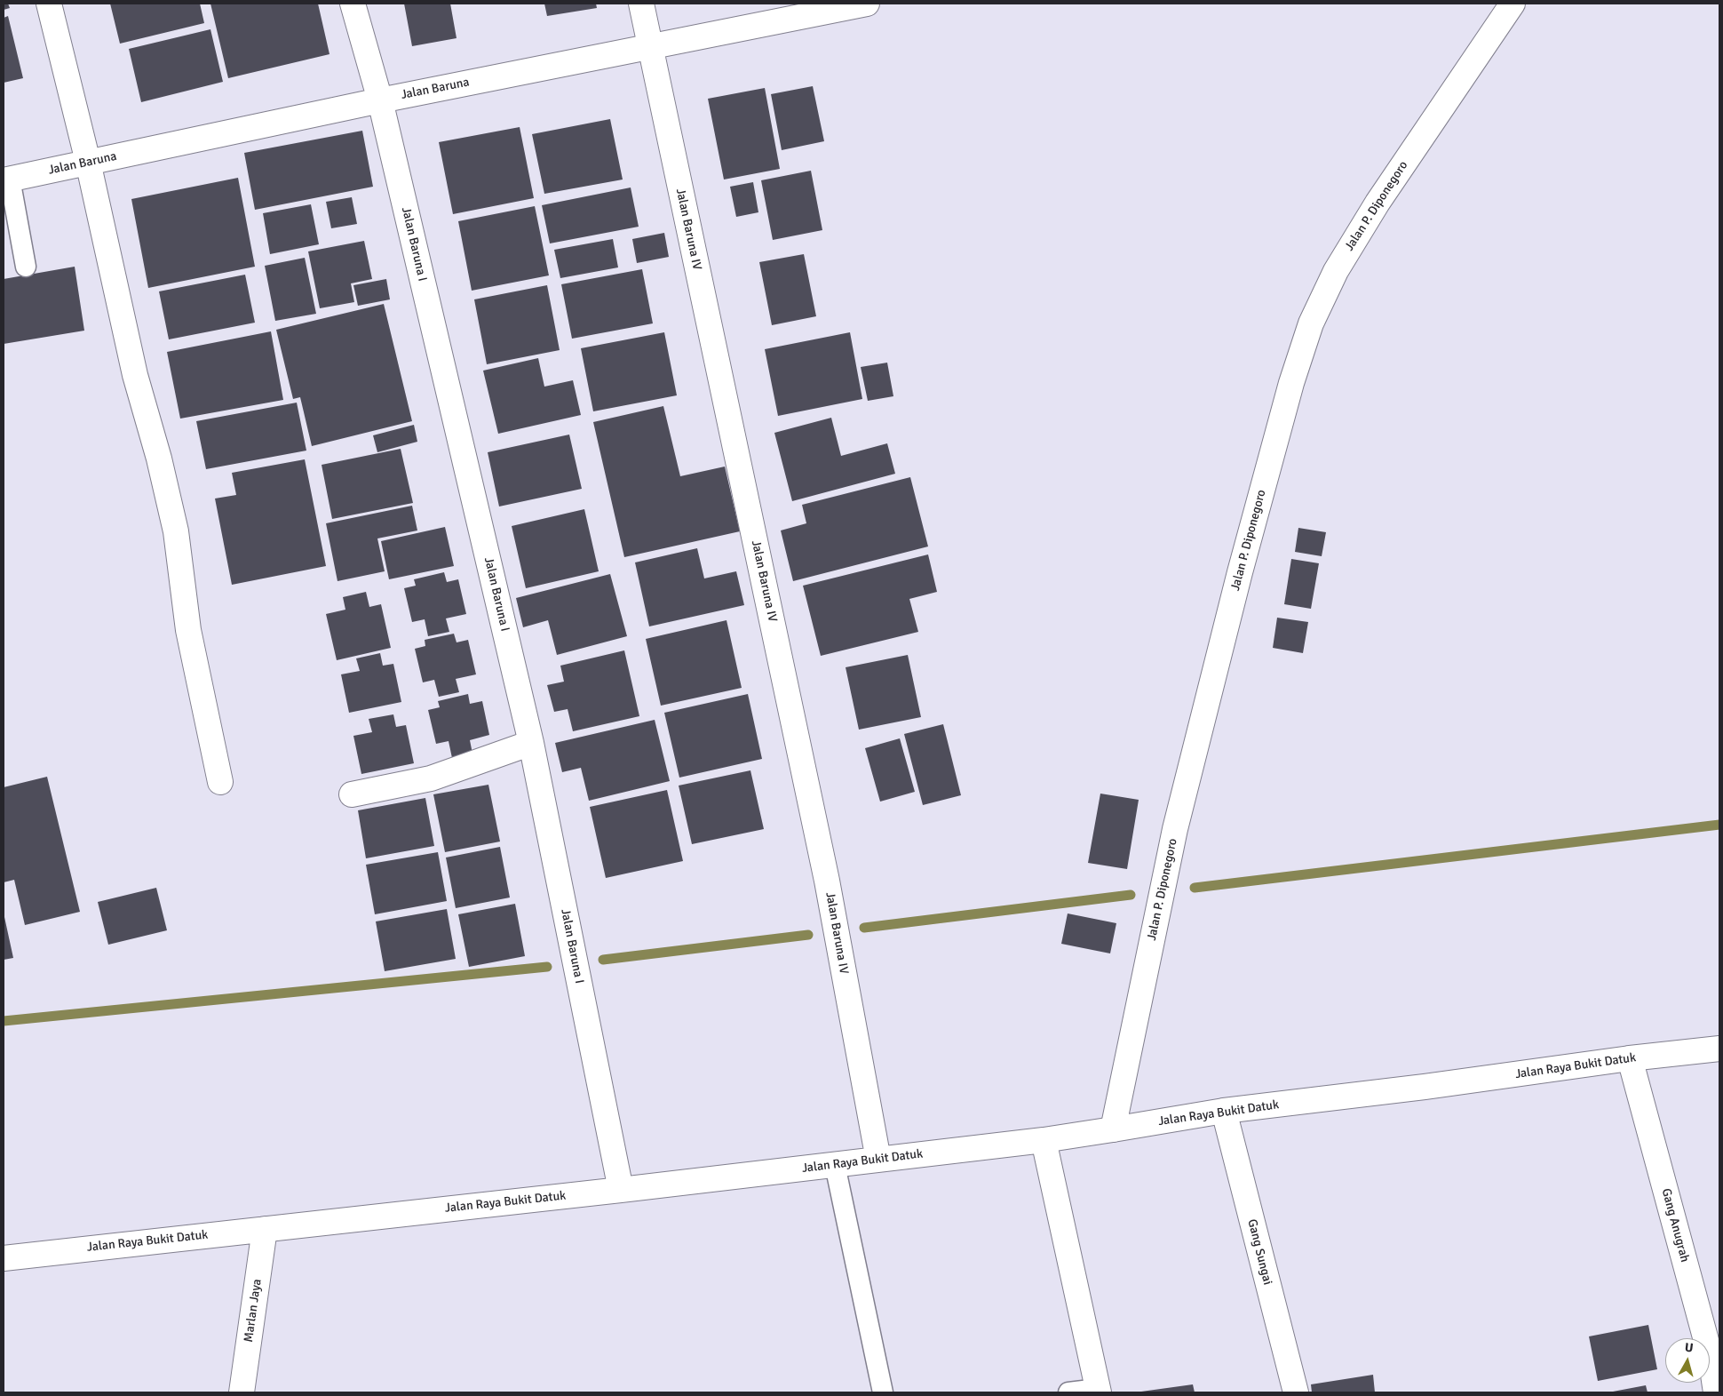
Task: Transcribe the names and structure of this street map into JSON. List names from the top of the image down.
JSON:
{
  "streets": {
    "street": [
      "Jalan Baruna",
      "Jalan P. Diponegoro",
      "Jalan Baruna IV",
      "Jalan Baruna I",
      "Jalan Raya Bukit Datuk",
      "Gang Anugrah",
      "Gang Sungai",
      "Marlan Jaya"
    ]
  },
  "crossings": [
    ["Jalan Baruna", "Jalan Baruna IV"],
    ["Jalan Baruna", "Jalan Baruna I"],
    ["Jalan P. Diponegoro", "Jalan Raya Bukit Datuk"],
    ["Jalan Baruna IV", "Jalan Raya Bukit Datuk"],
    ["Jalan Baruna I", "Jalan Raya Bukit Datuk"],
    ["Jalan Raya Bukit Datuk", "Gang Anugrah"],
    ["Jalan Raya Bukit Datuk", "Gang Sungai"],
    ["Jalan Raya Bukit Datuk", "Marlan Jaya"]
  ],
  "north": "top"
}
